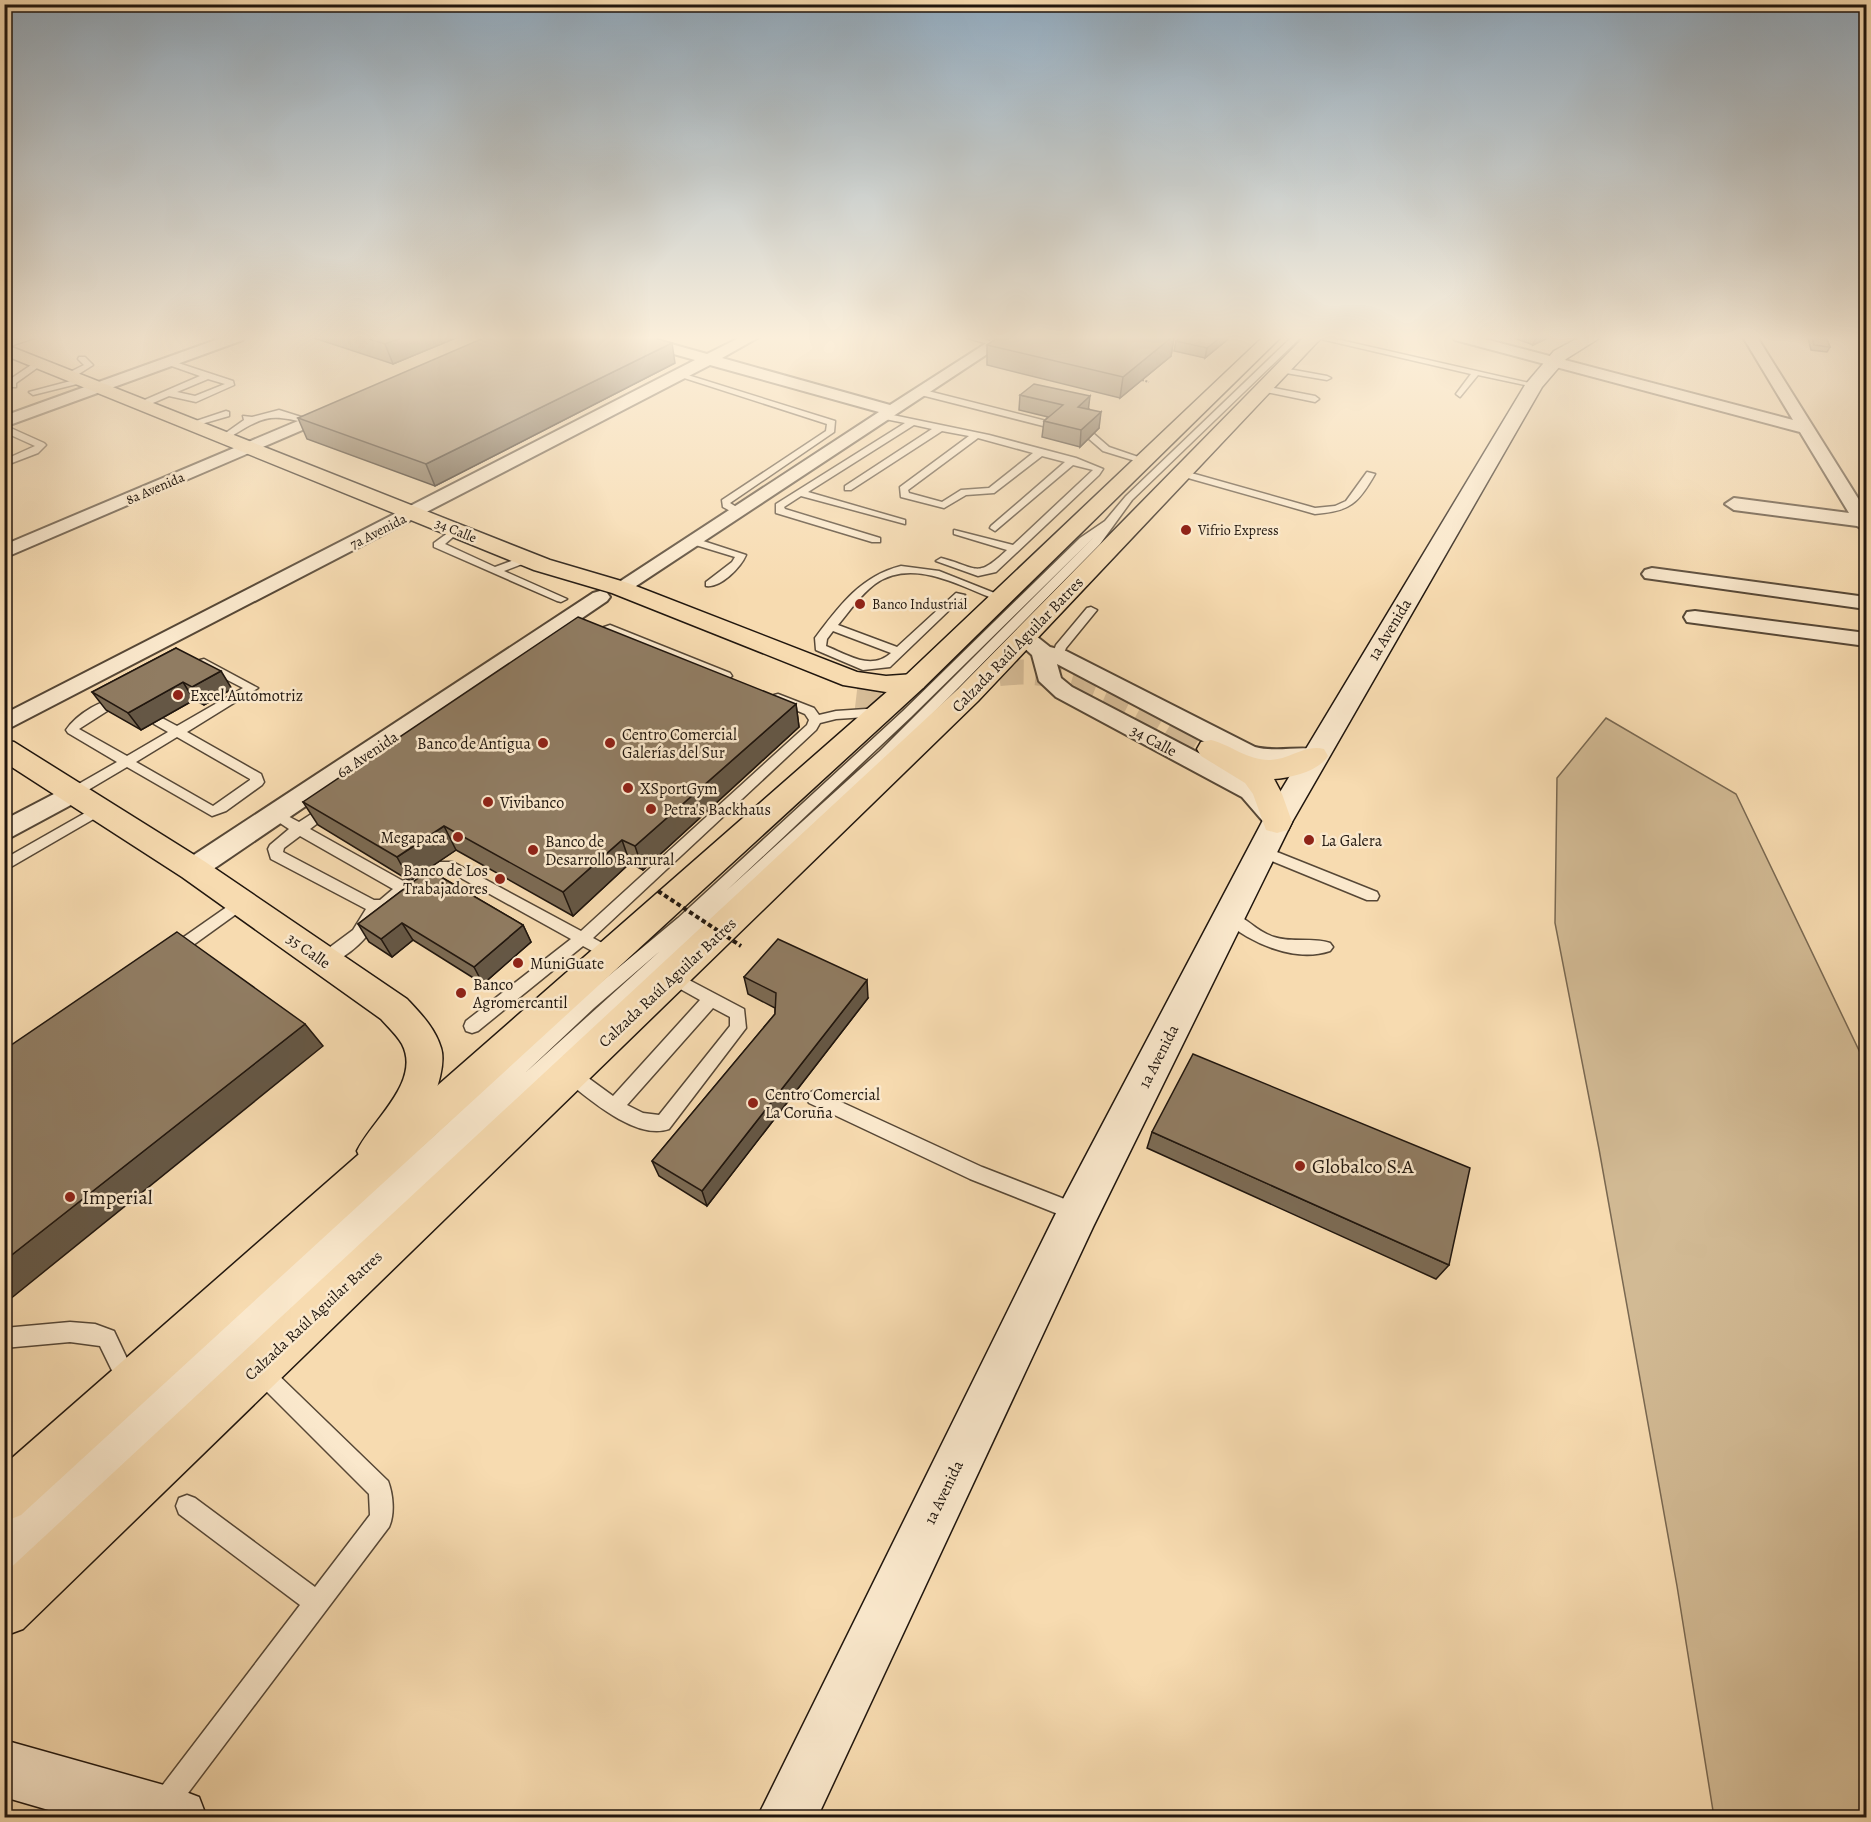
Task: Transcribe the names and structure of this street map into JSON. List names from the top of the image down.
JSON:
{
  "streets": {
    "main road": ["34 Calle", "Calzada Raúl Aguilar Batres", "35 Calle"],
    "street": [
      "8a Avenida",
      "7a Avenida",
      "1a Avenida",
      "6a Avenida"
    ]
  },
  "crossings": [
    ["8a Avenida", "34 Calle"],
    ["34 Calle", "7a Avenida"],
    ["34 Calle", "1a Avenida"],
    ["34 Calle", "Calzada Raúl Aguilar Batres"],
    ["34 Calle", "6a Avenida"],
    ["6a Avenida", "35 Calle"]
  ],
  "places": [
    "Vifrio Express",
    "Banco Industrial",
    "Excel Automotriz",
    "Banco de Antigua",
    "Centro Comercial Galerías del Sur",
    "XSportGym",
    "Vivibanco",
    "Petra's Backhaus",
    "Megapaca",
    "La Galera",
    "Banco de Desarrollo Banrural",
    "Banco de Los Trabajadores",
    "MuniGuate",
    "Banco Agromercantil",
    "Centro Comercial La Coruña",
    "Globalco S.A",
    "Imperial"
  ]
}
